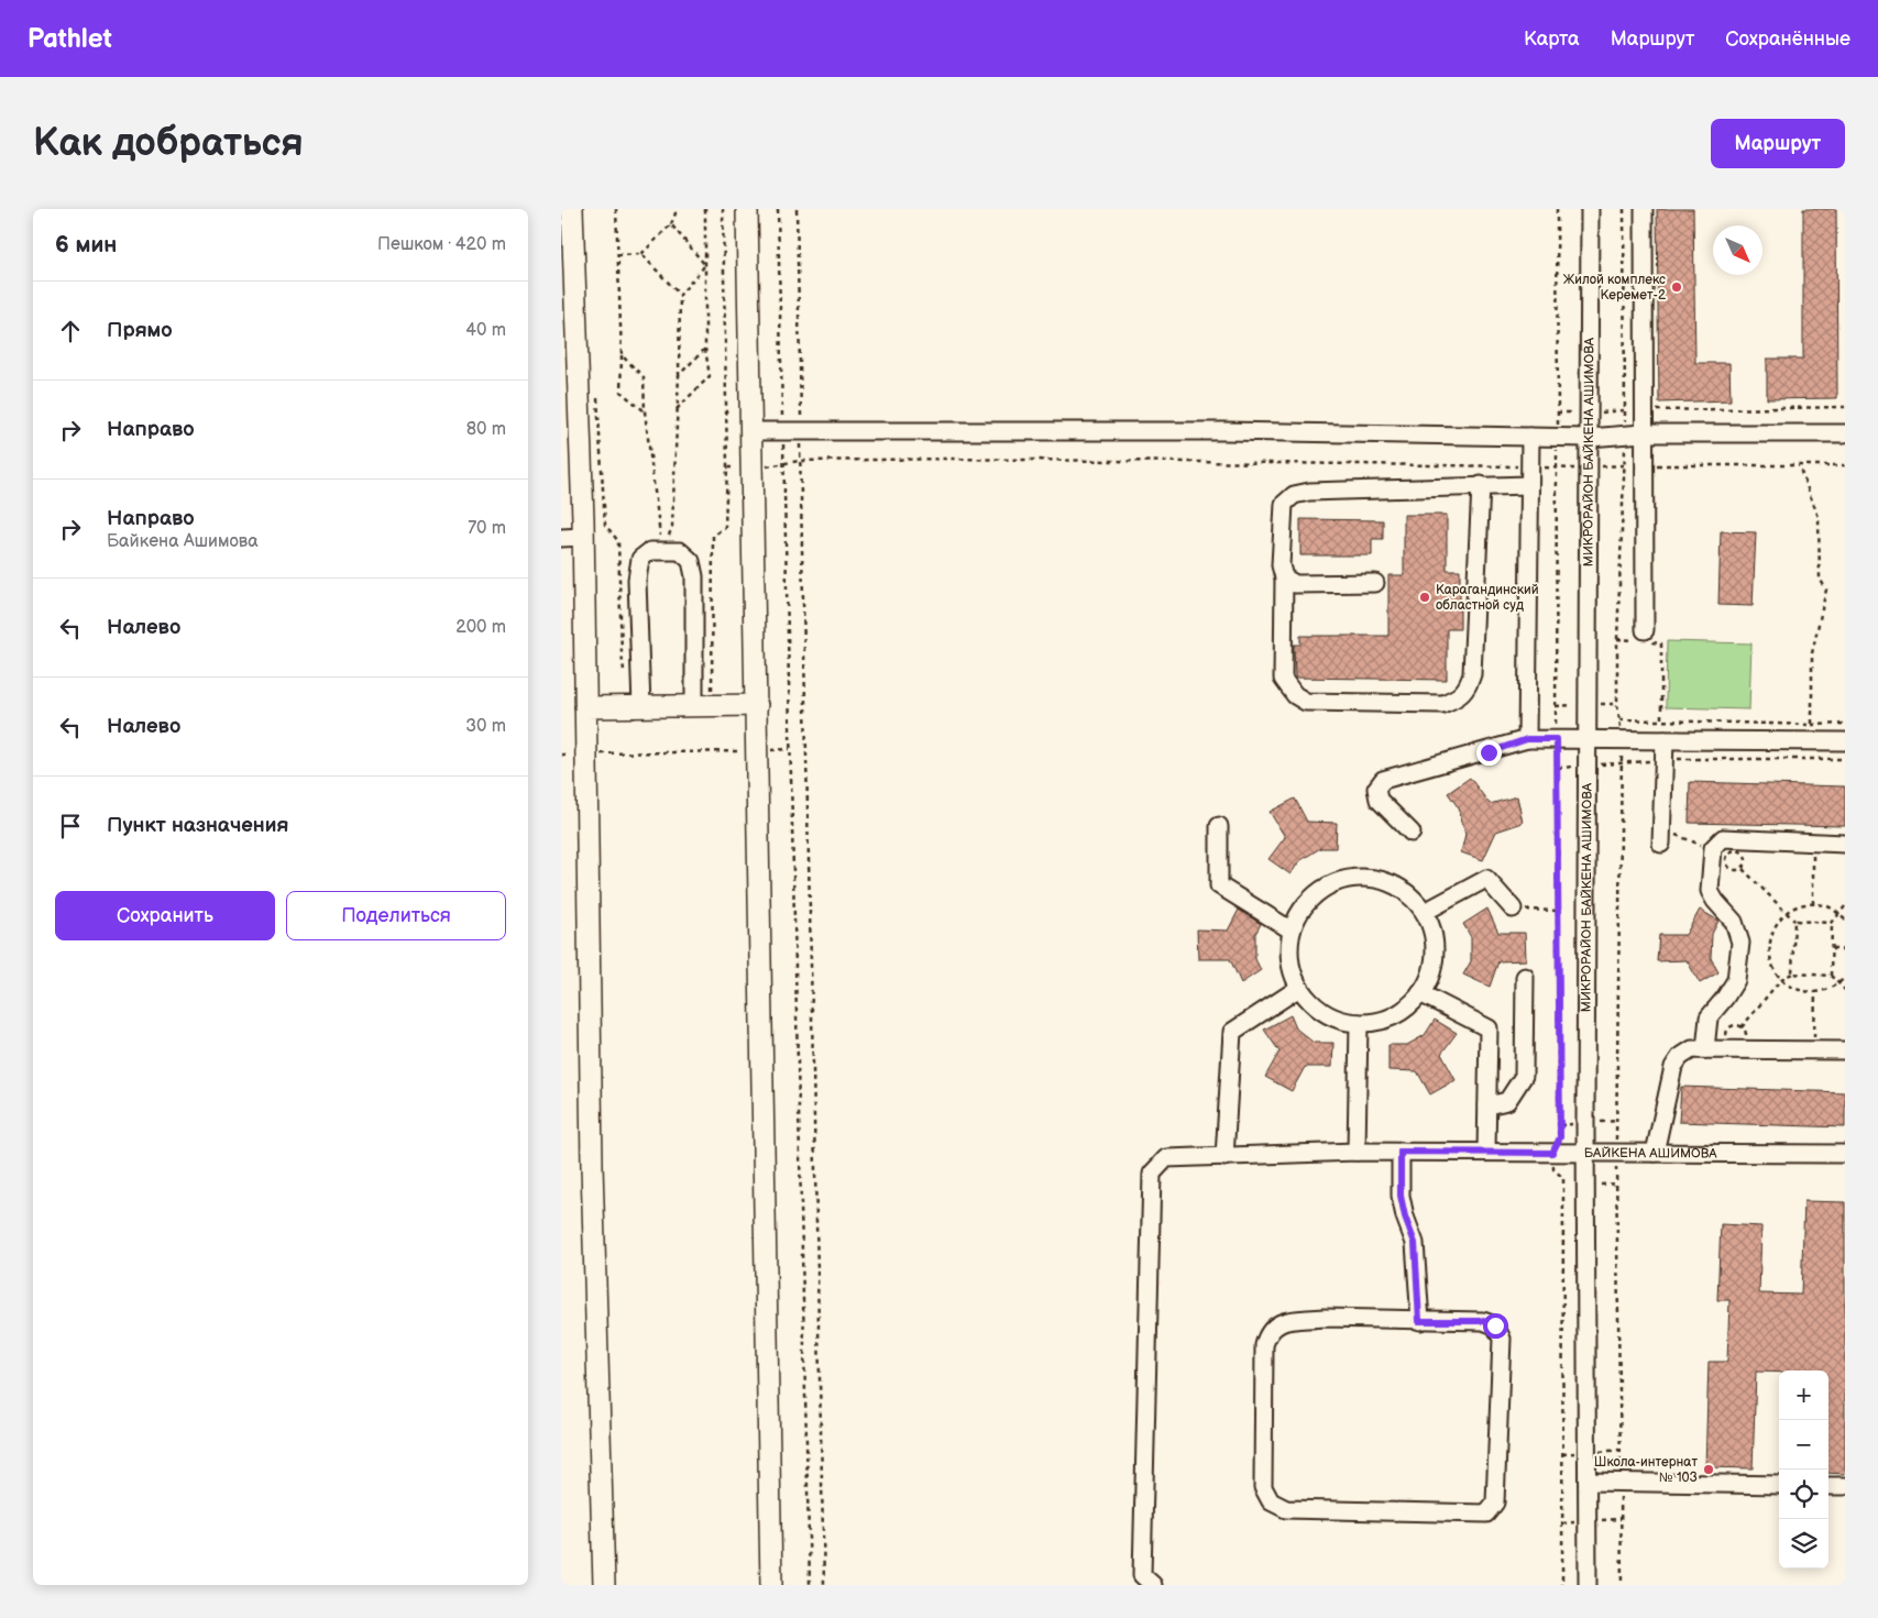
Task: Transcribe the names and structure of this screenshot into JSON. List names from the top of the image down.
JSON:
{
  "streets": {
    "street": ["МИКРОРАЙОН БАЙКЕНА АШИМОВА", "БАЙКЕНА АШИМОВА"]
  },
  "crossings": [
    ["МИКРОРАЙОН БАЙКЕНА АШИМОВА", "БАЙКЕНА АШИМОВА"]
  ],
  "places": ["Жилой комплекс Керемет-2", "Карагандинский областной суд", "Школа-интернат № 103"],
  "north": "bottom right",
  "page": {
    "header": "Pathlet",
    "nav": ["Карта", "Маршрут", "Сохранённые"],
    "buttons": [
      "Маршрут",
      ["Сохранить", "Поделиться"]
    ],
    "title": "Как добраться",
    "heading": ["6 мин", "Пешком · 420 m"],
    "list": [
      ["Прямо", "40 m"],
      ["Направо", "80 m"],
      ["Направо", "Байкена Ашимова", "70 m"],
      ["Налево", "200 m"],
      ["Налево", "30 m"],
      "Пункт назначения"
    ],
    "map_buttons": ["+", "−"]
  }
}
